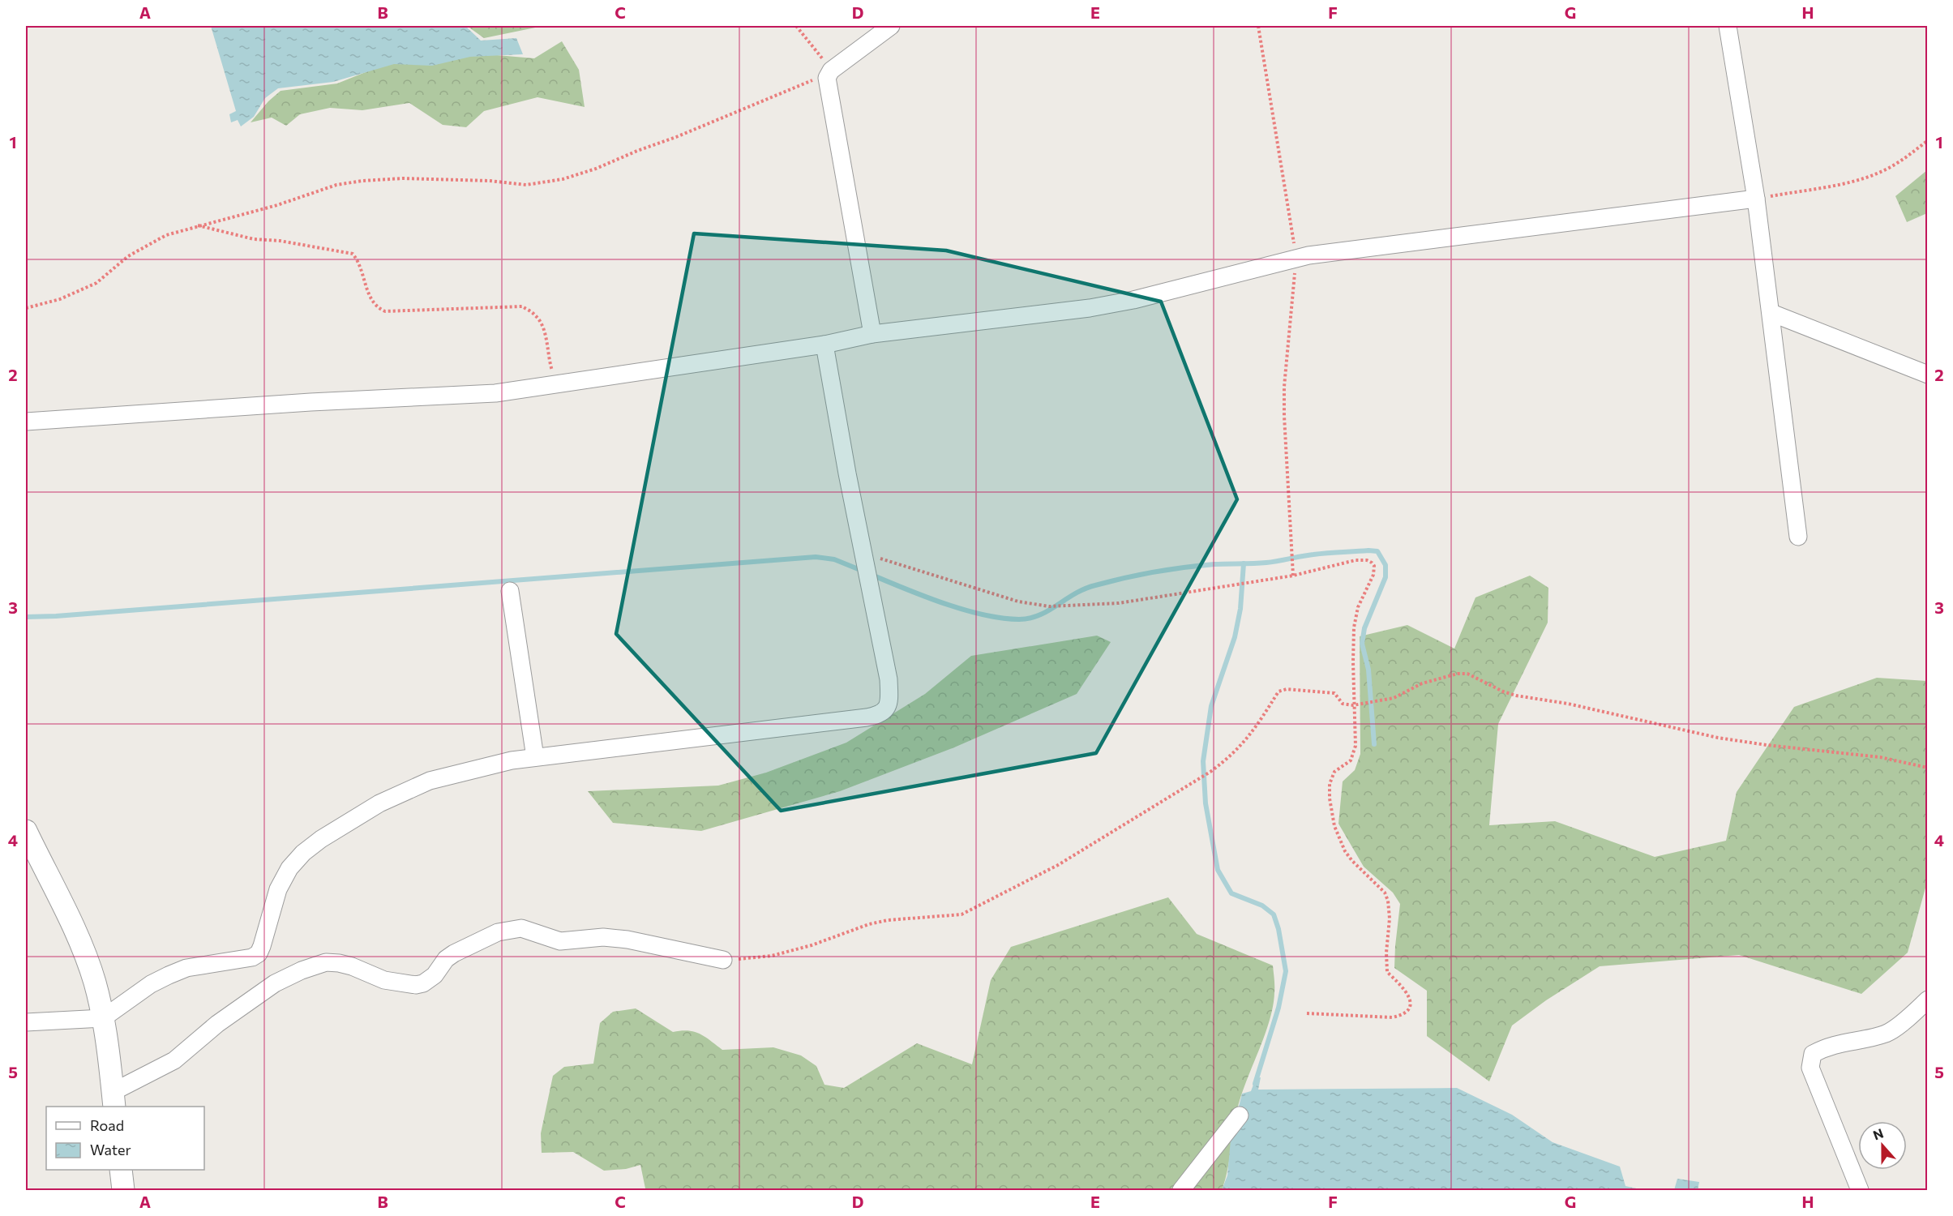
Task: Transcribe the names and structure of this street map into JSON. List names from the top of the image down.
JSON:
{
  "legend": ["Road", "Water"],
  "north": "top",
  "grid": {
    "columns": [
      "A",
      "B",
      "C",
      "D",
      "E",
      "F",
      "G",
      "H"
    ],
    "rows": [
      "1",
      "2",
      "3",
      "4",
      "5"
    ]
  }
}
